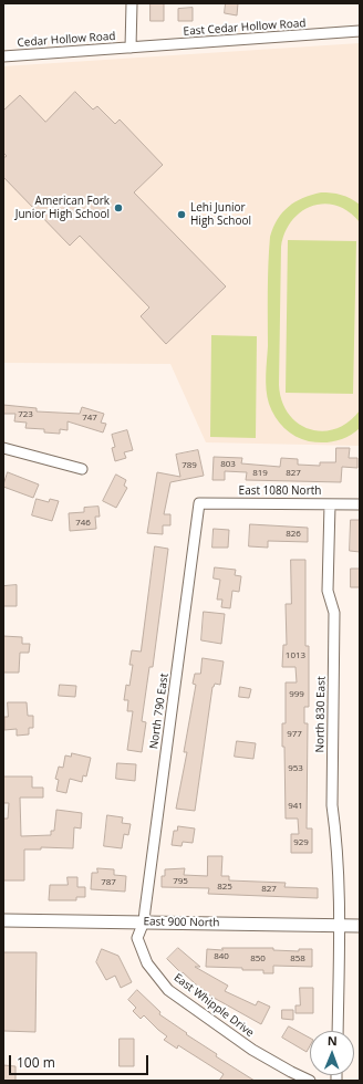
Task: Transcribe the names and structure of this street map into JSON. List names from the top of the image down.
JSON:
{
  "streets": {
    "street": [
      "East Cedar Hollow Road",
      "Cedar Hollow Road",
      "East 1080 North",
      "North 790 East",
      "North 830 East",
      "East 900 North",
      "East Whipple Drive"
    ]
  },
  "crossings": [
    ["East Cedar Hollow Road", "Cedar Hollow Road"],
    ["East 1080 North", "North 790 East"],
    ["East 1080 North", "North 830 East"],
    ["North 790 East", "East 900 North"],
    ["North 790 East", "East Whipple Drive"],
    ["North 830 East", "East 900 North"],
    ["East 900 North", "East Whipple Drive"]
  ],
  "places": ["American Fork Junior High School", "Lehi Junior High School"],
  "house_numbers": [
    "723",
    "747",
    "803",
    "789",
    "819",
    "827",
    "746",
    "826",
    "1013",
    "999",
    "977",
    "953",
    "941",
    "929",
    "795",
    "787",
    "825",
    "827",
    "840",
    "850",
    "858"
  ],
  "scale_bar": "100 m",
  "north": "top"
}
